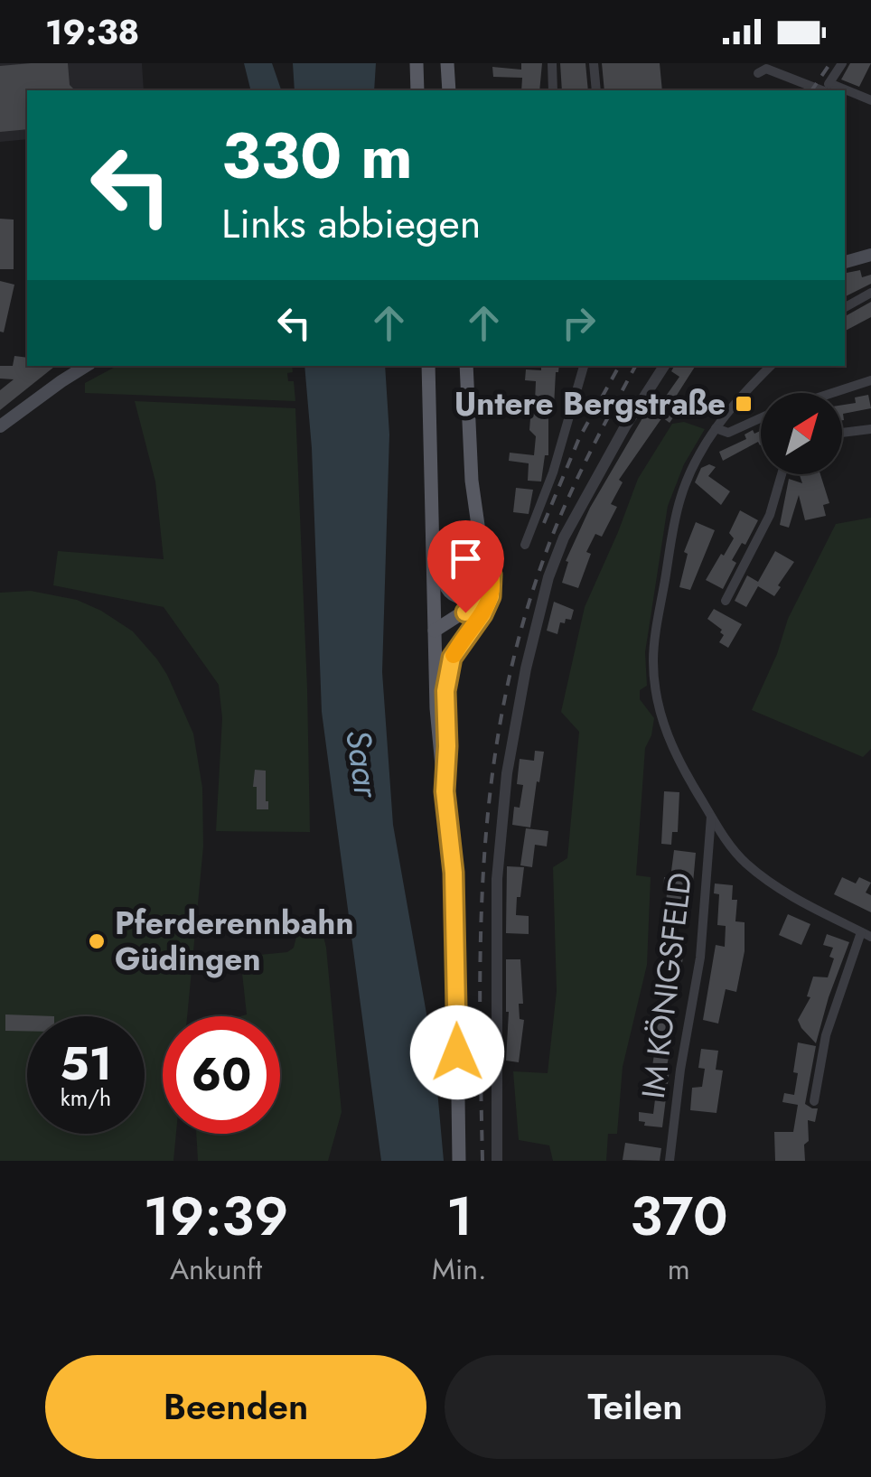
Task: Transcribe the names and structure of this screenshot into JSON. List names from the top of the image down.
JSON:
{
  "streets": {
    "street": ["IM KÖNIGSFELD"]
  },
  "water": ["Saar"],
  "places": {
    "transit": ["Untere Bergstraße"],
    "other": ["Pferderennbahn Güdingen"]
  },
  "north": "top right",
  "page": {
    "status": "19:38",
    "turn": ["330 m", "Links abbiegen"],
    "speed": "51 km/h",
    "limit": "60",
    "eta": [
      "19:39",
      "Ankunft",
      "1",
      "Min.",
      "370",
      "m"
    ],
    "buttons": ["Beenden", "Teilen"]
  }
}
